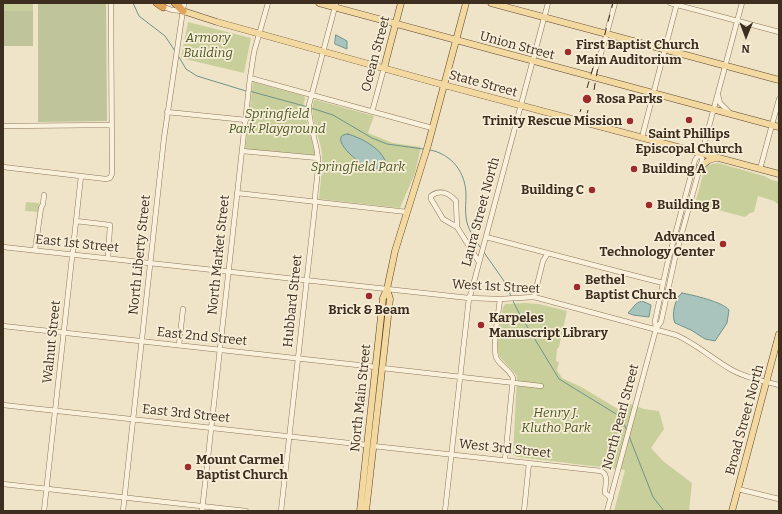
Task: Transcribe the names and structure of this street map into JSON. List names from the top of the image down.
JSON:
{
  "streets": {
    "main road": [
      "Union Street",
      "Ocean Street",
      "State Street",
      "North Main Street",
      "Broad Street North"
    ],
    "street": [
      "Laura Street North",
      "East 1st Street",
      "North Liberty Street",
      "North Market Street",
      "West 1st Street",
      "Hubbard Street",
      "East 2nd Street",
      "Walnut Street",
      "East 3rd Street",
      "North Pearl Street",
      "West 3rd Street"
    ]
  },
  "crossings": [
    ["Union Street", "Ocean Street"],
    ["Union Street", "Laura Street North"],
    ["Union Street", "Hubbard Street"],
    ["Union Street", "North Main Street"],
    ["Union Street", "North Pearl Street"],
    ["Ocean Street", "State Street"],
    ["State Street", "Laura Street North"],
    ["State Street", "North Liberty Street"],
    ["State Street", "North Market Street"],
    ["State Street", "Hubbard Street"],
    ["State Street", "North Main Street"],
    ["State Street", "North Pearl Street"],
    ["Laura Street North", "West 1st Street"],
    ["Laura Street North", "East 2nd Street"],
    ["Laura Street North", "West 3rd Street"],
    ["East 1st Street", "North Liberty Street"],
    ["East 1st Street", "North Market Street"],
    ["East 1st Street", "West 1st Street"],
    ["East 1st Street", "Hubbard Street"],
    ["East 1st Street", "Walnut Street"],
    ["East 1st Street", "North Main Street"],
    ["North Liberty Street", "East 2nd Street"],
    ["North Liberty Street", "East 3rd Street"],
    ["North Market Street", "East 2nd Street"],
    ["North Market Street", "East 3rd Street"],
    ["West 1st Street", "North Main Street"],
    ["West 1st Street", "North Pearl Street"],
    ["West 1st Street", "Broad Street North"],
    ["Hubbard Street", "East 2nd Street"],
    ["Hubbard Street", "East 3rd Street"],
    ["East 2nd Street", "Walnut Street"],
    ["East 2nd Street", "North Main Street"],
    ["Walnut Street", "East 3rd Street"],
    ["North Main Street", "East 3rd Street"],
    ["North Main Street", "West 3rd Street"],
    ["East 3rd Street", "West 3rd Street"],
    ["North Pearl Street", "West 3rd Street"]
  ],
  "parks": [
    "Armory Building",
    "Springfield Park Playground",
    "Springfield Park",
    "Henry J. Klutho Park"
  ],
  "places": [
    "First Baptist Church Main Auditorium",
    "Rosa Parks",
    "Saint Phillips Episcopal Church",
    "Trinity Rescue Mission",
    "Building A",
    "Building C",
    "Building B",
    "Advanced Technology Center",
    "Bethel Baptist Church",
    "Brick & Beam",
    "Karpeles Manuscript Library",
    "Mount Carmel Baptist Church"
  ],
  "north": "bottom"
}
